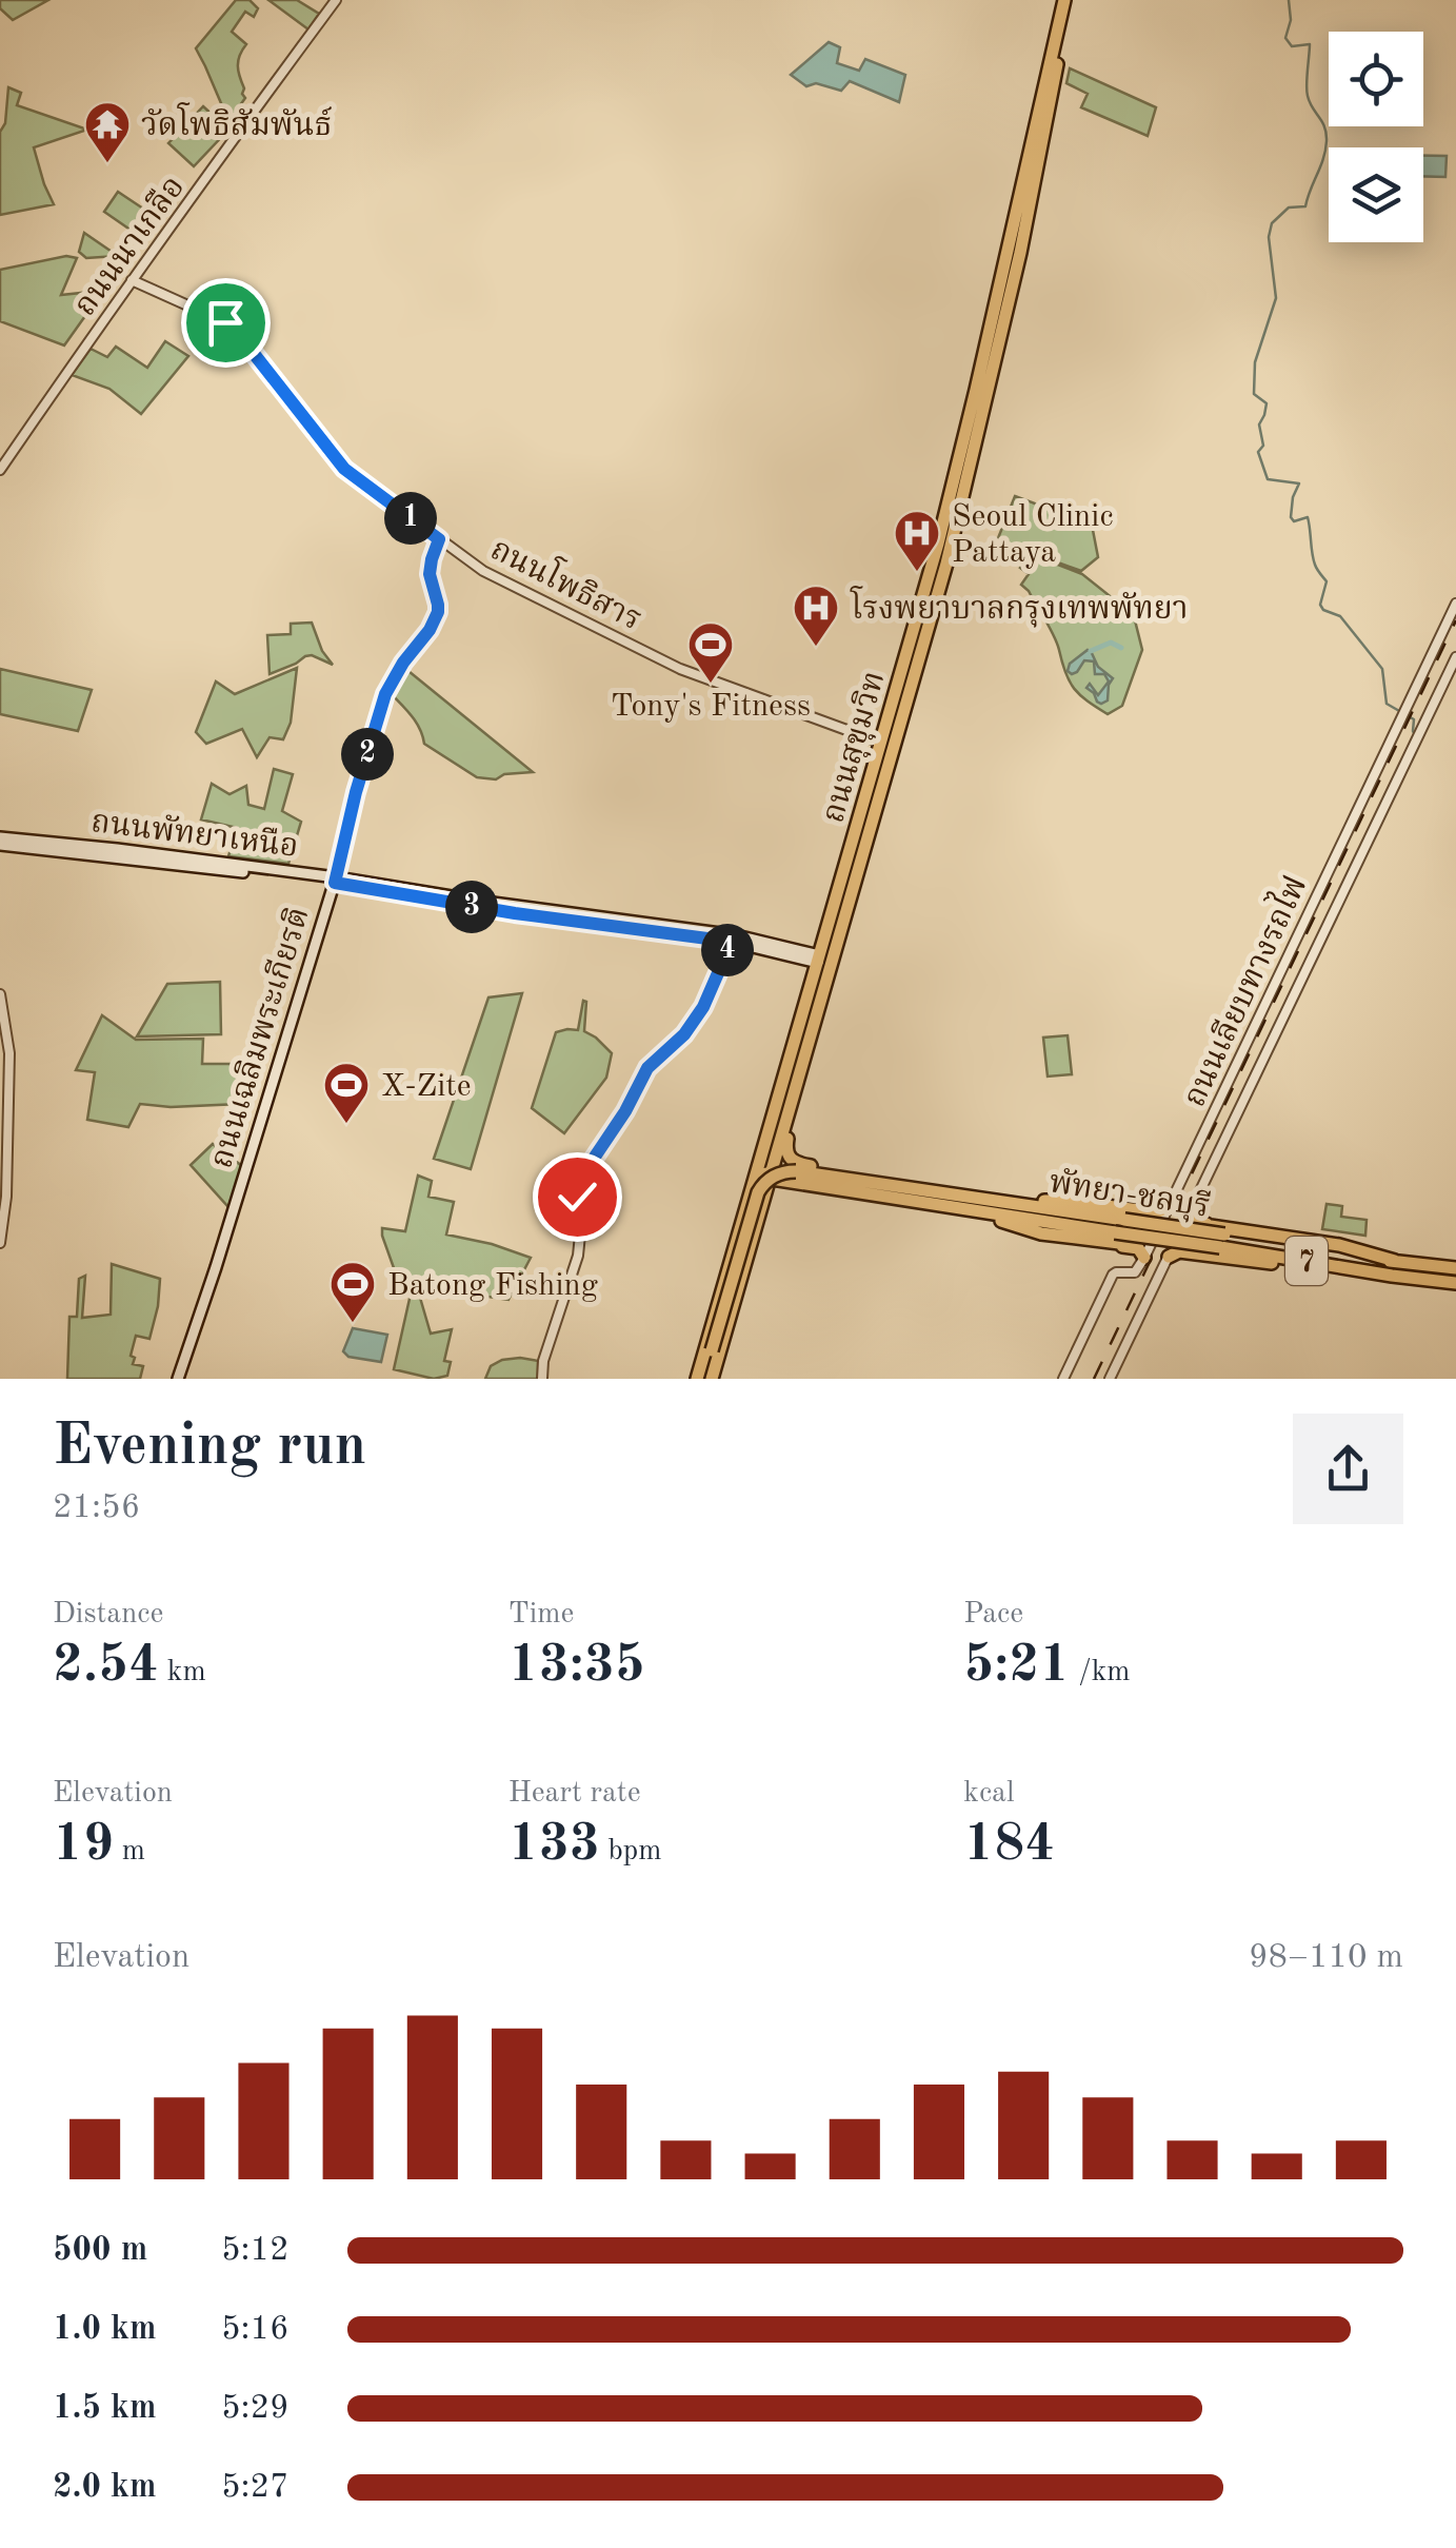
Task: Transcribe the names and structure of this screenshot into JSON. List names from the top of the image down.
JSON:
{
  "streets": {
    "highway": ["ถนนสุขุมวิท", "พัทยา-ชลบุรี", "7"],
    "main road": ["ถนนพัทยาเหนือ", "ถนนเฉลิมพระเกียรติ"],
    "street": ["ถนนนาเกลือ", "ถนนโพธิสาร", "ถนนเลียบทางรถไฟ"]
  },
  "crossings": [
    ["ถนนนาเกลือ", "ถนนโพธิสาร"],
    ["ถนนโพธิสาร", "ถนนสุขุมวิท"],
    ["ถนนโพธิสาร", "ถนนเฉลิมพระเกียรติ"],
    ["ถนนสุขุมวิท", "ถนนพัทยาเหนือ"],
    ["ถนนสุขุมวิท", "พัทยา-ชลบุรี"],
    ["ถนนพัทยาเหนือ", "ถนนเฉลิมพระเกียรติ"],
    ["พัทยา-ชลบุรี", "7"]
  ],
  "places": {
    "temple": ["วัดโพธิสัมพันธ์"],
    "hospital": ["Seoul Clinic Pattaya", "โรงพยาบาลกรุงเทพพัทยา"],
    "sports": ["Tony's Fitness", "X-Zite", "Batong Fishing"]
  },
  "page": {
    "pins": [
      "1",
      "2",
      "3",
      "4"
    ],
    "heading": ["Evening run", "21:56"],
    "stats": [
      ["Distance", "2.54 km"],
      ["Time", "13:35"],
      ["Pace", "5:21 /km"],
      ["Elevation", "19 m"],
      ["Heart rate", "133 bpm"],
      ["kcal", "184"]
    ],
    "chart": ["Elevation", "98–110 m"],
    "list": [
      {
        "name": "500 m",
        "note": "5:12"
      },
      {
        "name": "1.0 km",
        "note": "5:16"
      },
      {
        "name": "1.5 km",
        "note": "5:29"
      },
      {
        "name": "2.0 km",
        "note": "5:27"
      }
    ]
  }
}
